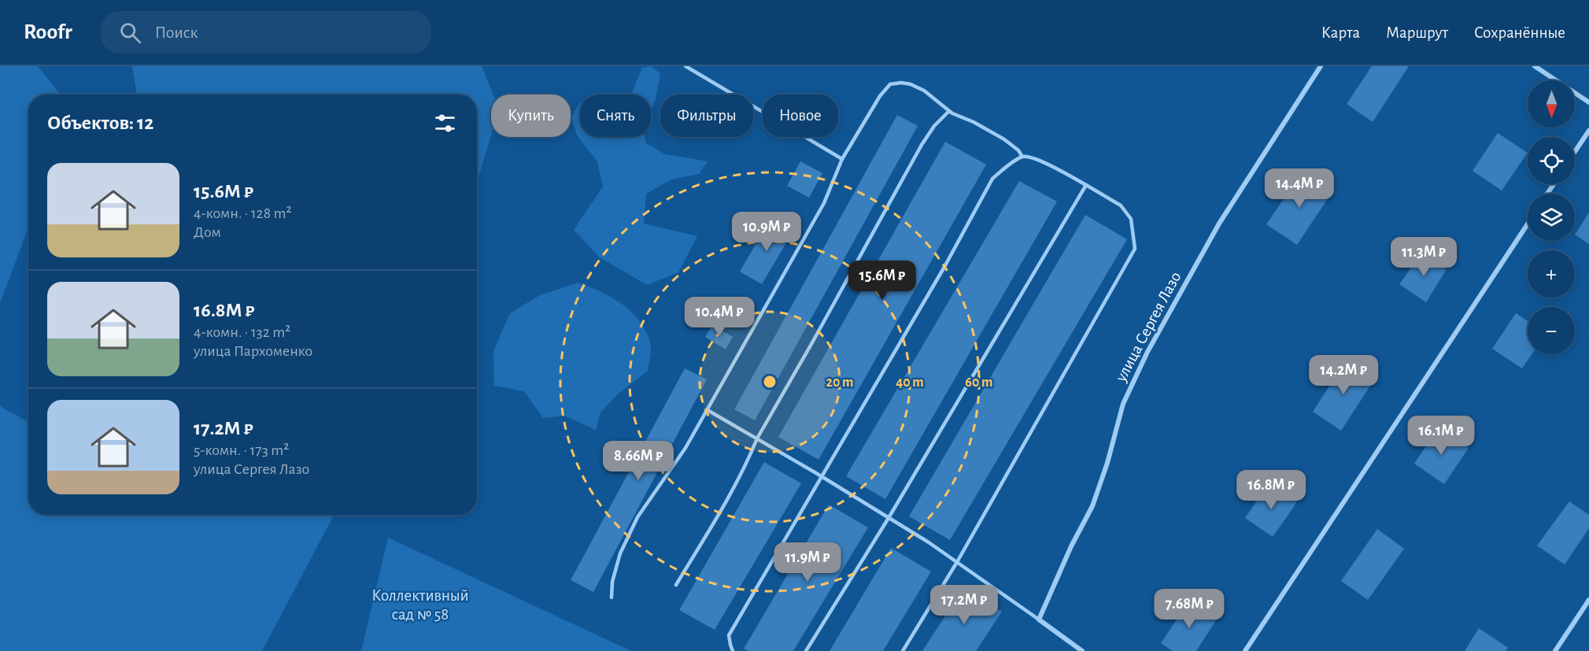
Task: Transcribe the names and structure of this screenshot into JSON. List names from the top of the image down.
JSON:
{
  "streets": {
    "street": ["улица Сергея Лазо"]
  },
  "parks": ["Коллективный сад № 58"],
  "north": "bottom",
  "page": {
    "header": "Roofr",
    "search": "Поиск",
    "nav": ["Карта", "Маршрут", "Сохранённые"],
    "map_buttons": ["+", "−"],
    "chip": [
      "Купить",
      "Снять",
      "Фильтры",
      "Новое"
    ],
    "heading": "Объектов: 12",
    "list": [
      {
        "name": "15.6M ₽",
        "note": "4-комн. · 128 m² · Дом"
      },
      {
        "name": "16.8M ₽",
        "note": "4-комн. · 132 m² · улица Пархоменко"
      },
      {
        "name": "17.2M ₽",
        "note": "5-комн. · 173 m² · улица Сергея Лазо"
      }
    ],
    "price": [
      "14.4M ₽",
      "10.9M ₽",
      "11.3M ₽",
      "15.6M ₽",
      "10.4M ₽",
      "14.2M ₽",
      "16.1M ₽",
      "8.66M ₽",
      "16.8M ₽",
      "11.9M ₽",
      "17.2M ₽",
      "7.68M ₽"
    ]
  },
  "rings": ["20 m", "40 m", "60 m"]
}
